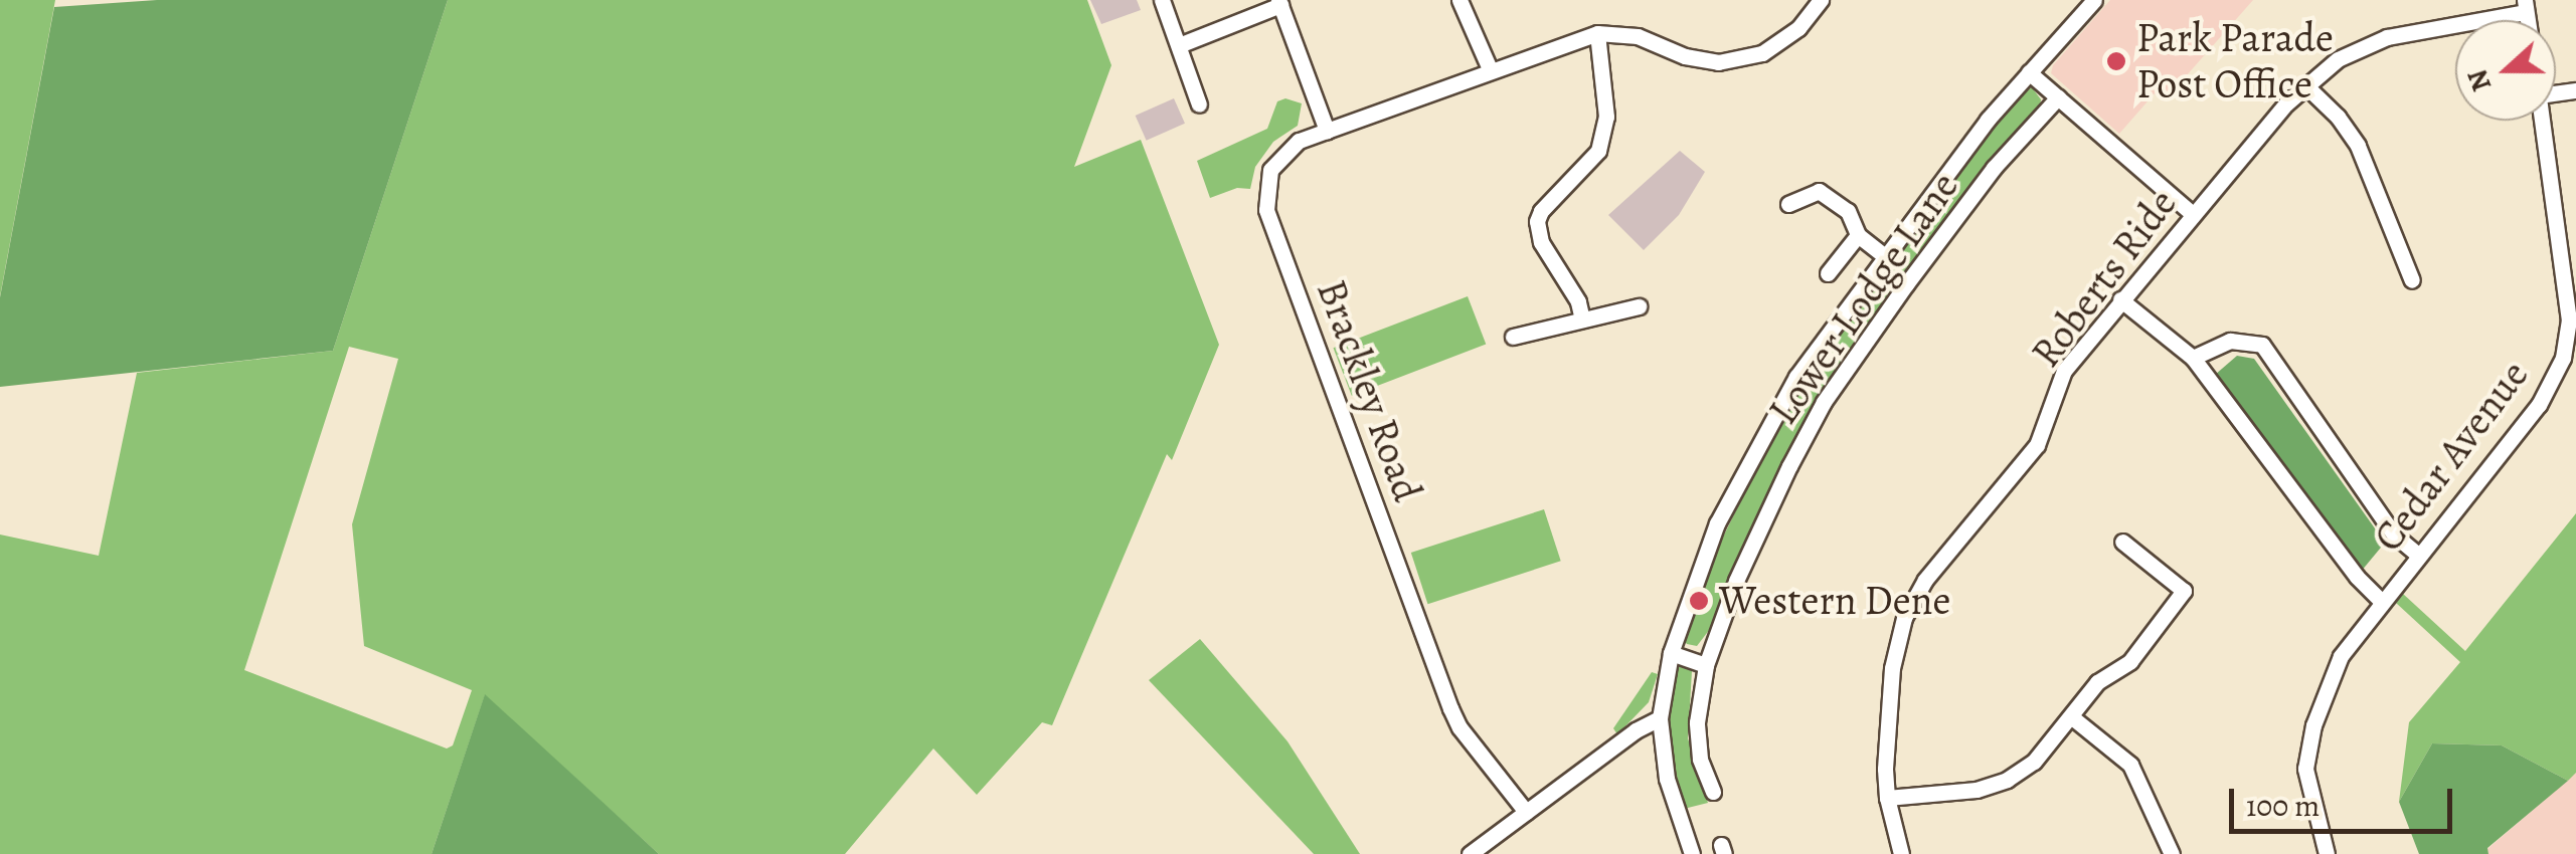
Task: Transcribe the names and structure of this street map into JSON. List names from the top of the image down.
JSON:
{
  "streets": {
    "street": [
      "Roberts Ride",
      "Lower Lodge Lane",
      "Brackley Road",
      "Cedar Avenue"
    ]
  },
  "places": ["Park Parade Post Office", "Western Dene"],
  "scale_bar": "100 m",
  "north": "left"
}
